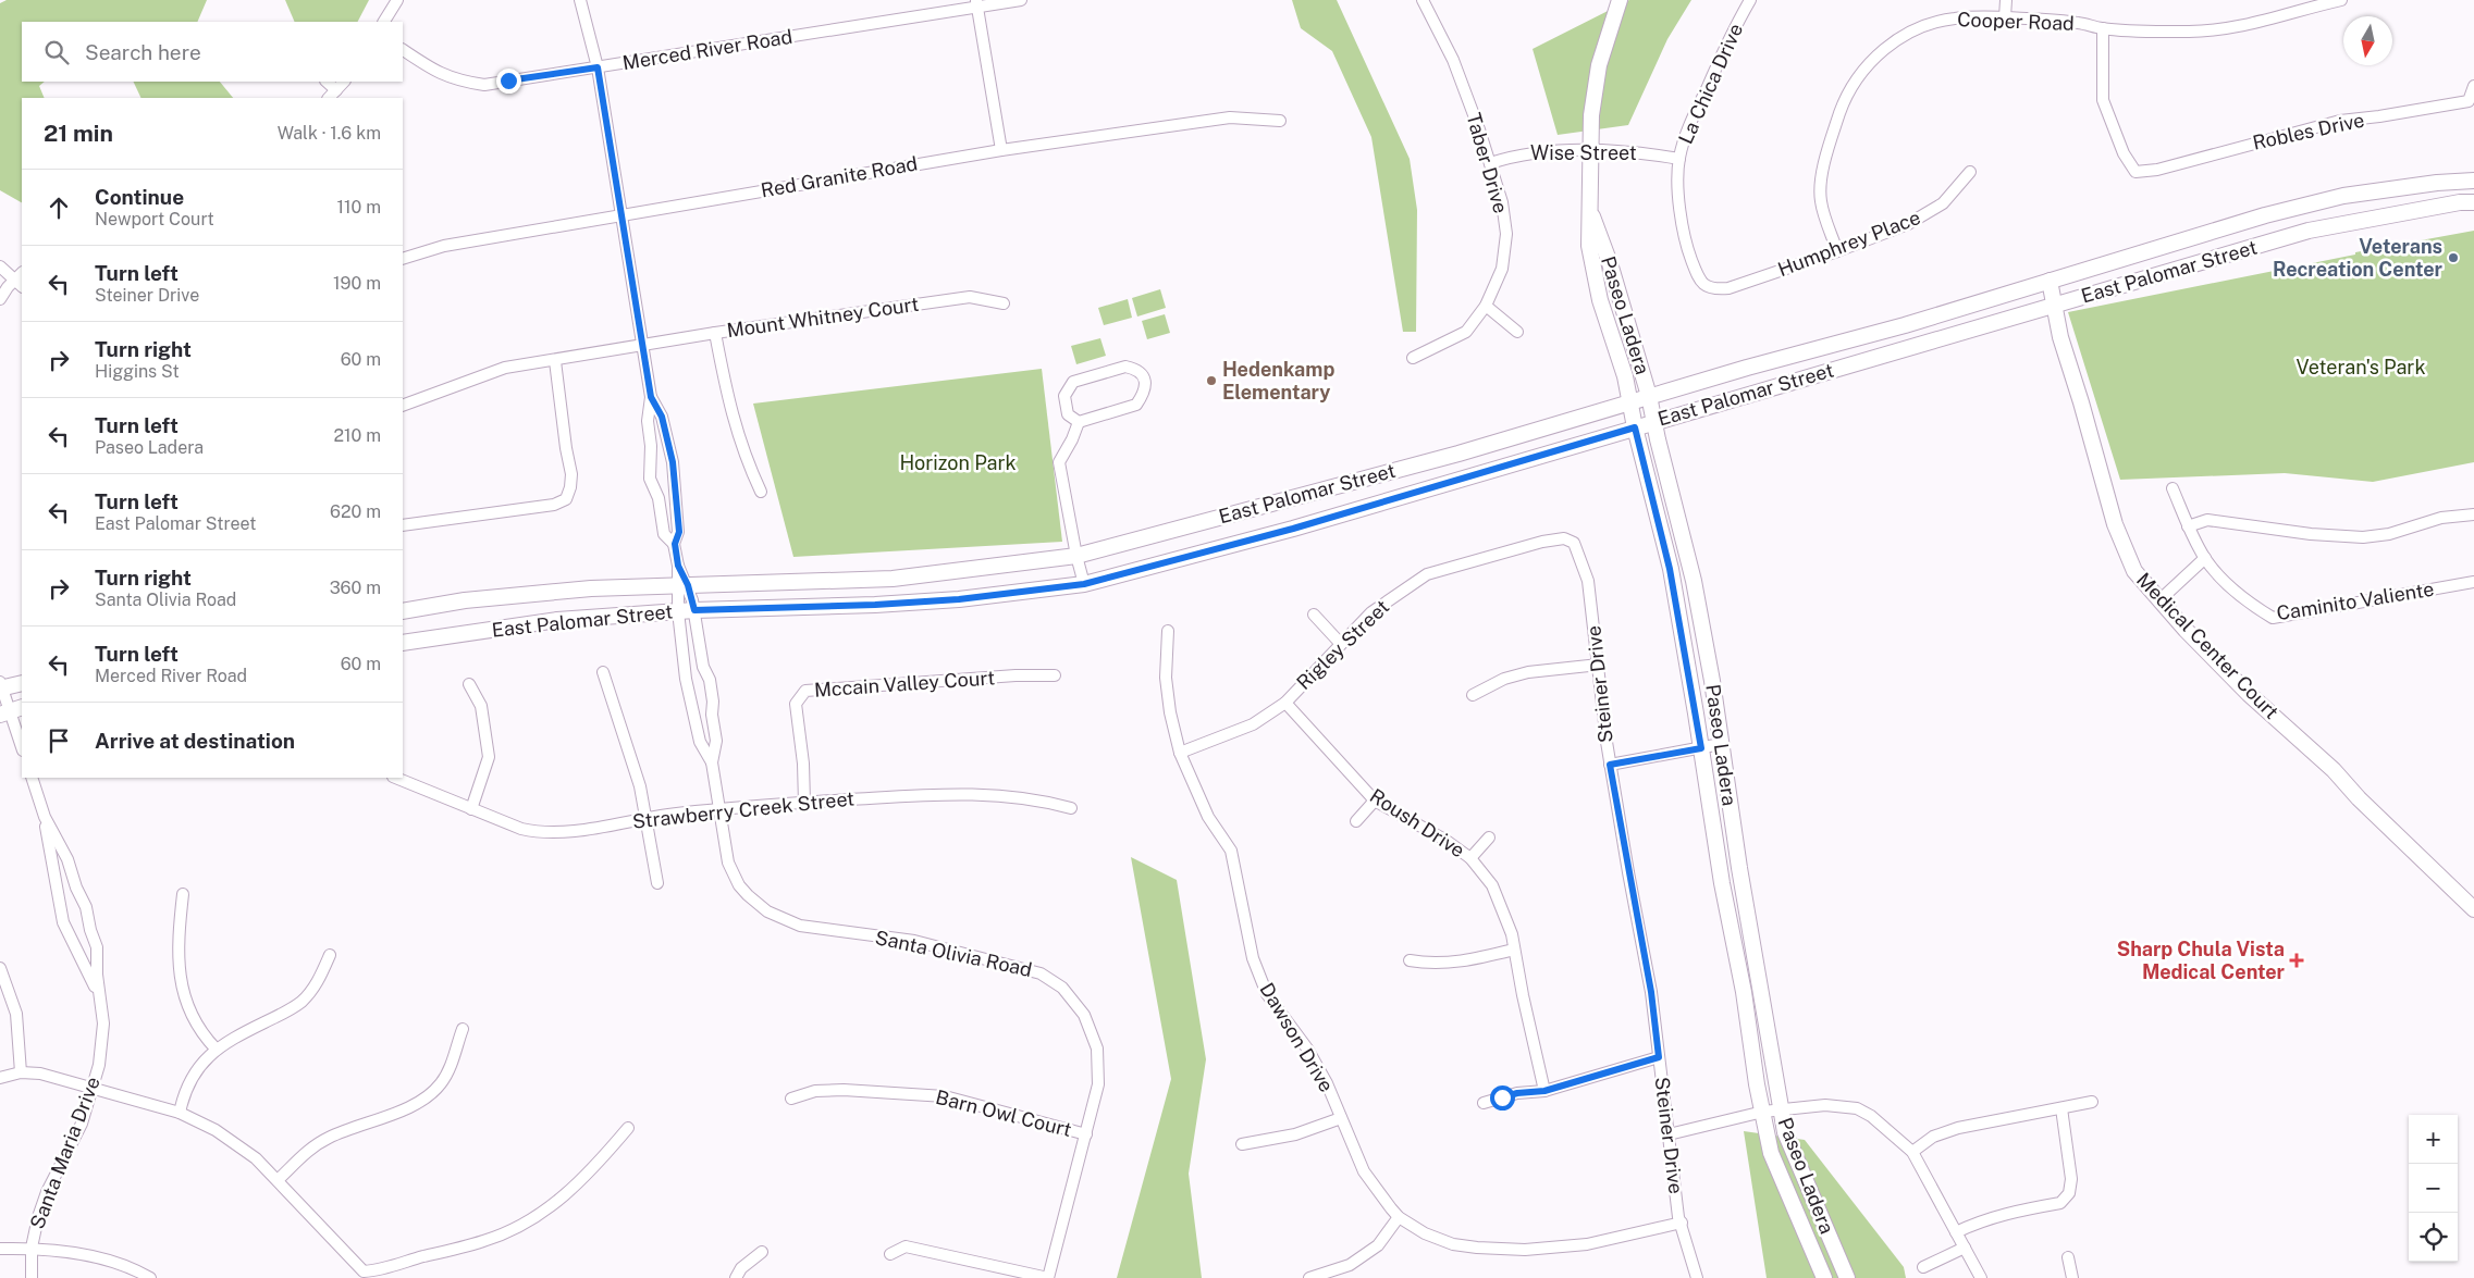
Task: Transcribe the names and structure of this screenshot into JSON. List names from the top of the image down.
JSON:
{
  "streets": {
    "main road": ["East Palomar Street", "Paseo Ladera", "Medical Center Court"],
    "street": [
      "Cooper Road",
      "Merced River Road",
      "La Chica Drive",
      "Robles Drive",
      "Wise Street",
      "Taber Drive",
      "Red Granite Road",
      "Humphrey Place",
      "Mount Whitney Court",
      "Caminito Valiente",
      "Rigley Street",
      "Mccain Valley Court",
      "Steiner Drive",
      "Strawberry Creek Street",
      "Roush Drive",
      "Santa Olivia Road",
      "Dawson Drive",
      "Barn Owl Court",
      "Santa Maria Drive"
    ]
  },
  "crossings": [
    ["Cooper Road", "Robles Drive"],
    ["Cooper Road", "Humphrey Place"],
    ["Merced River Road", "Santa Olivia Road"],
    ["La Chica Drive", "Wise Street"],
    ["La Chica Drive", "Humphrey Place"],
    ["Wise Street", "Taber Drive"],
    ["Wise Street", "Paseo Ladera"],
    ["Red Granite Road", "Santa Olivia Road"],
    ["East Palomar Street", "Paseo Ladera"],
    ["East Palomar Street", "Medical Center Court"],
    ["East Palomar Street", "Santa Olivia Road"],
    ["Mount Whitney Court", "Santa Olivia Road"],
    ["Rigley Street", "Steiner Drive"],
    ["Rigley Street", "Roush Drive"],
    ["Rigley Street", "Dawson Drive"],
    ["Mccain Valley Court", "Strawberry Creek Street"],
    ["Steiner Drive", "Dawson Drive"],
    ["Strawberry Creek Street", "Santa Olivia Road"],
    ["Santa Olivia Road", "Barn Owl Court"]
  ],
  "parks": ["Veteran's Park", "Horizon Park"],
  "places": {
    "other": ["Veterans Recreation Center", "Hedenkamp Elementary"],
    "health": ["Sharp Chula Vista Medical Center"]
  },
  "north": "bottom",
  "page": {
    "search": "Search here",
    "heading": ["21 min", "Walk · 1.6 km"],
    "list": [
      ["Continue", "Newport Court", "110 m"],
      ["Turn left", "Steiner Drive", "190 m"],
      ["Turn right", "Higgins St", "60 m"],
      ["Turn left", "Paseo Ladera", "210 m"],
      ["Turn left", "East Palomar Street", "620 m"],
      ["Turn right", "Santa Olivia Road", "360 m"],
      ["Turn left", "Merced River Road", "60 m"],
      "Arrive at destination"
    ],
    "map_buttons": ["+", "−"]
  }
}
